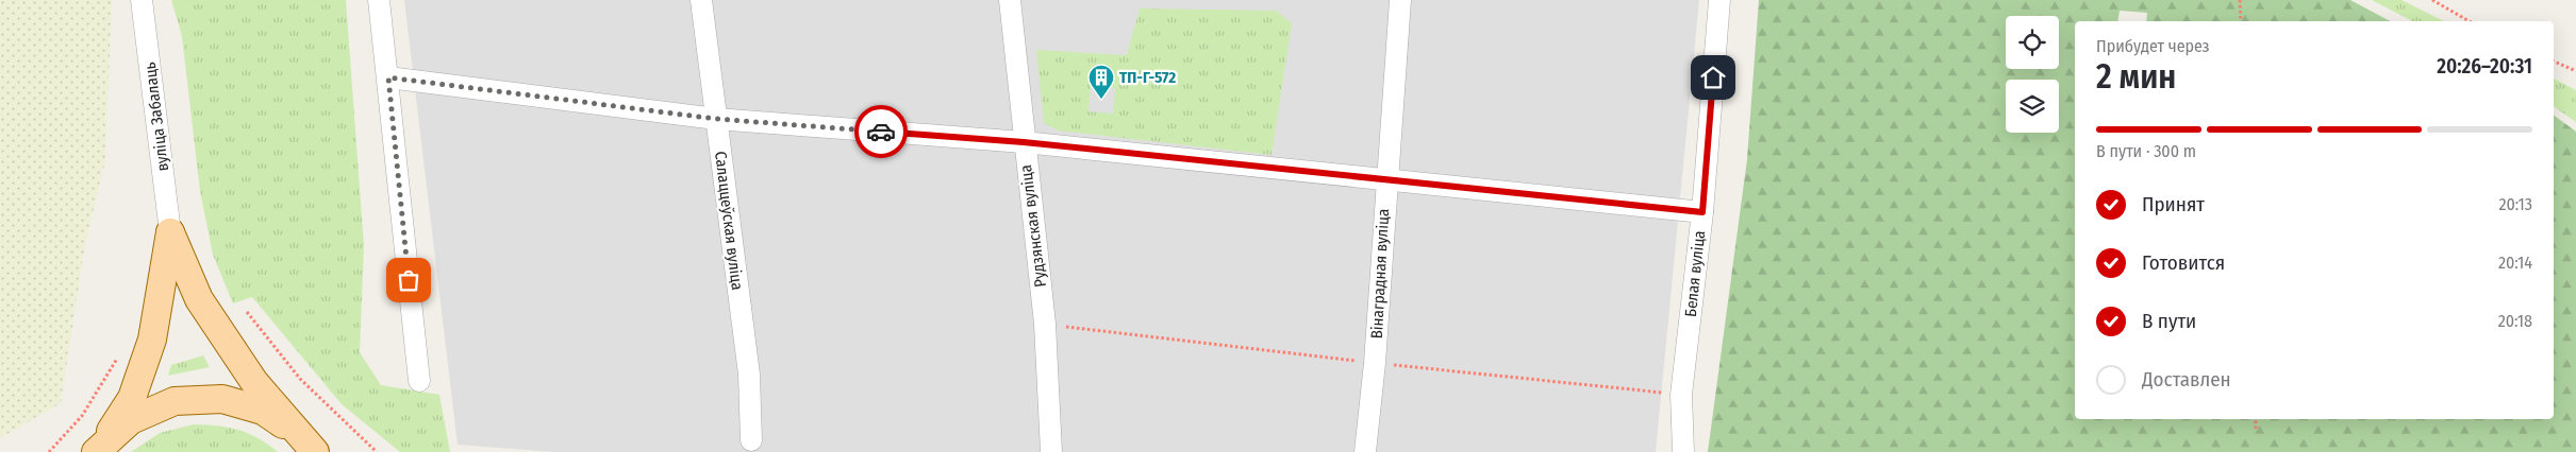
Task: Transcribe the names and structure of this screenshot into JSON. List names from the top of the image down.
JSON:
{
  "streets": {
    "street": [
      "вуліца Забалаць",
      "Салаццеўская вуліца",
      "Рудзянская вуліца",
      "Вінаградная вуліца",
      "Белая вуліца"
    ]
  },
  "places": {
    "building": ["ТП-Г-572"]
  },
  "page": {
    "heading": ["2 мин", "Прибудет через", "20:26–20:31"],
    "bar": "В пути · 300 m",
    "list": [
      ["Принят", "20:13"],
      ["Готовится", "20:14"],
      ["В пути", "20:18"],
      "Доставлен"
    ]
  }
}
